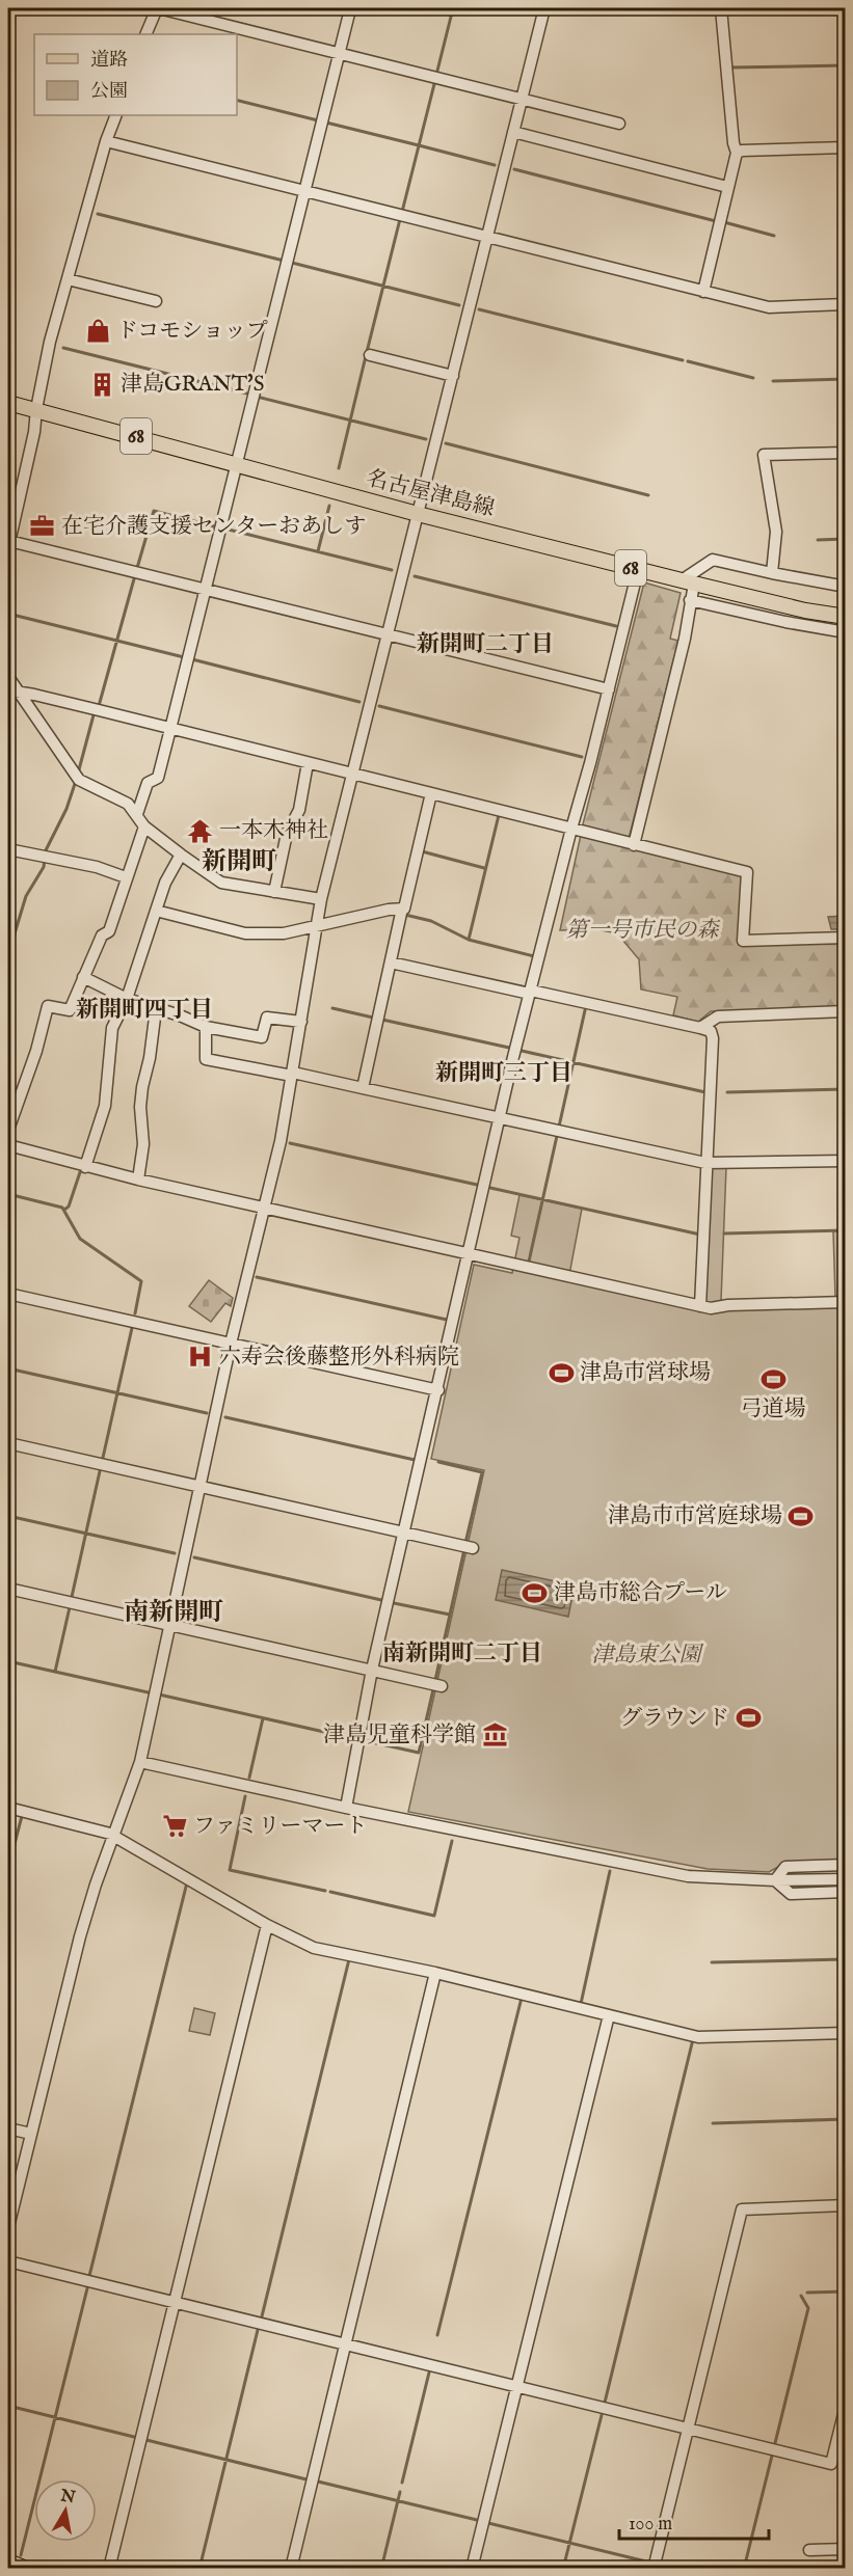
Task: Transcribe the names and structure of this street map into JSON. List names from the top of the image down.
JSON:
{
  "streets": {
    "main road": ["68", "名古屋津島線"]
  },
  "districts": [
    "新開町二丁目",
    "新開町",
    "新開町四丁目",
    "新開町三丁目",
    "南新開町",
    "南新開町二丁目"
  ],
  "parks": ["第一号市民の森", "津島東公園"],
  "places": {
    "shop": ["ドコモショップ"],
    "building": ["津島GRANT'S"],
    "office": ["在宅介護支援センターおあしす"],
    "temple": ["一本木神社"],
    "hospital": ["六寿会後藤整形外科病院"],
    "sports": [
      "津島市営球場",
      "弓道場",
      "津島市市営庭球場",
      "津島市総合プール",
      "グラウンド"
    ],
    "museum": ["津島児童科学館"],
    "supermarket": ["ファミリーマート"]
  },
  "legend": ["道路", "公園"],
  "scale_bar": "100 m",
  "north": "top"
}
